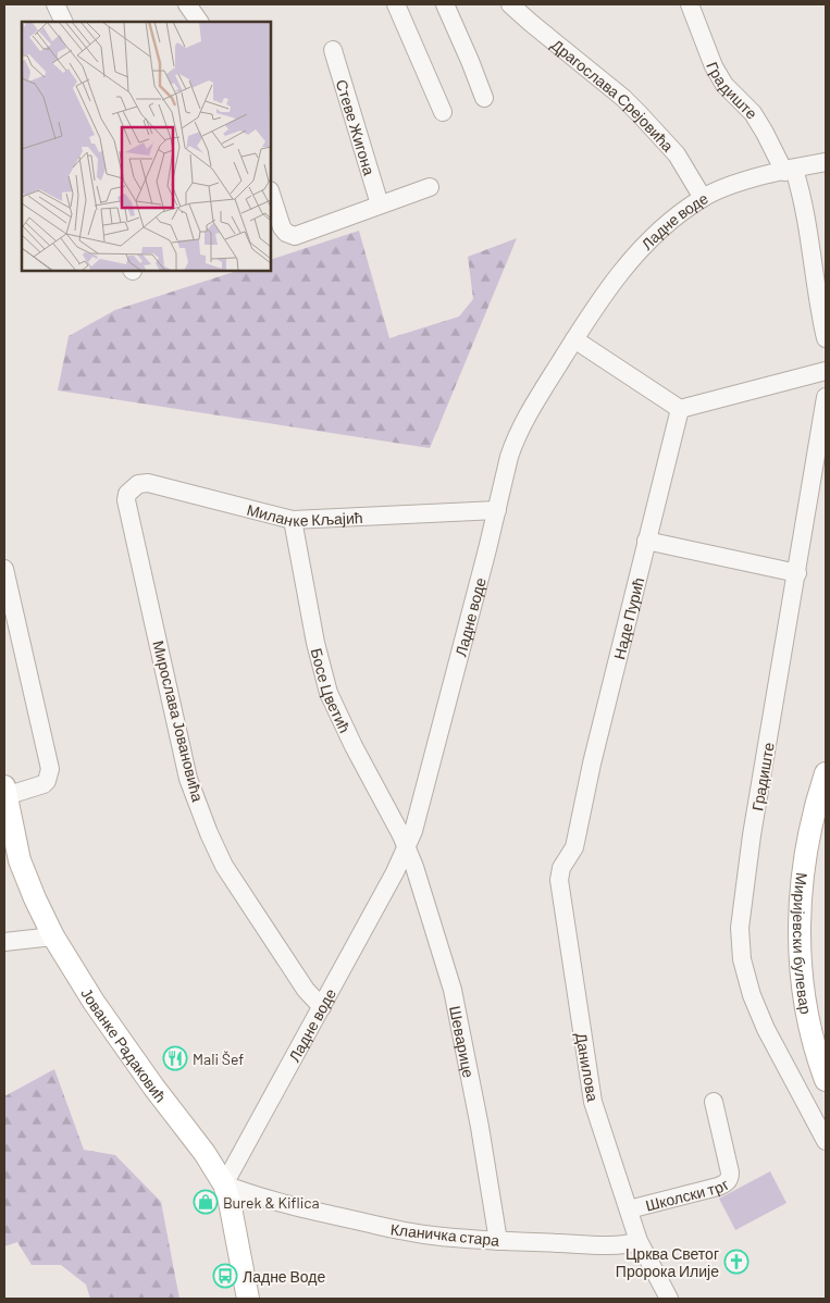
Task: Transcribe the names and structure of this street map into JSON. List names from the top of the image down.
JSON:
{
  "streets": {
    "main road": ["Миријевски булевар", "Јованке Радаковић"],
    "street": [
      "Градиште",
      "Драгослава Срејовића",
      "Стеве Жигона",
      "Ладне воде",
      "Миланке Кљајић",
      "Наде Пурић",
      "Босе Цветић",
      "Мирослава Јовановића",
      "Шеварице",
      "Данилова",
      "Школски трг",
      "Кланичка стара"
    ]
  },
  "crossings": [
    ["Градиште", "Ладне воде"],
    ["Драгослава Срејовића", "Ладне воде"],
    ["Ладне воде", "Миланке Кљајић"],
    ["Ладне воде", "Босе Цветић"],
    ["Ладне воде", "Мирослава Јовановића"],
    ["Ладне воде", "Шеварице"],
    ["Ладне воде", "Јованке Радаковић"],
    ["Ладне воде", "Кланичка стара"],
    ["Миланке Кљајић", "Босе Цветић"],
    ["Миланке Кљајић", "Мирослава Јовановића"],
    ["Наде Пурић", "Данилова"],
    ["Босе Цветић", "Шеварице"],
    ["Шеварице", "Кланичка стара"],
    ["Јованке Радаковић", "Кланичка стара"],
    ["Данилова", "Школски трг"],
    ["Данилова", "Кланичка стара"]
  ],
  "places": {
    "restaurant": ["Mali Šef"],
    "shop": ["Burek & Kiflica"],
    "church": ["Црква Светог Пророка Илије"],
    "bus stop": ["Ладне Воде"]
  }
}
